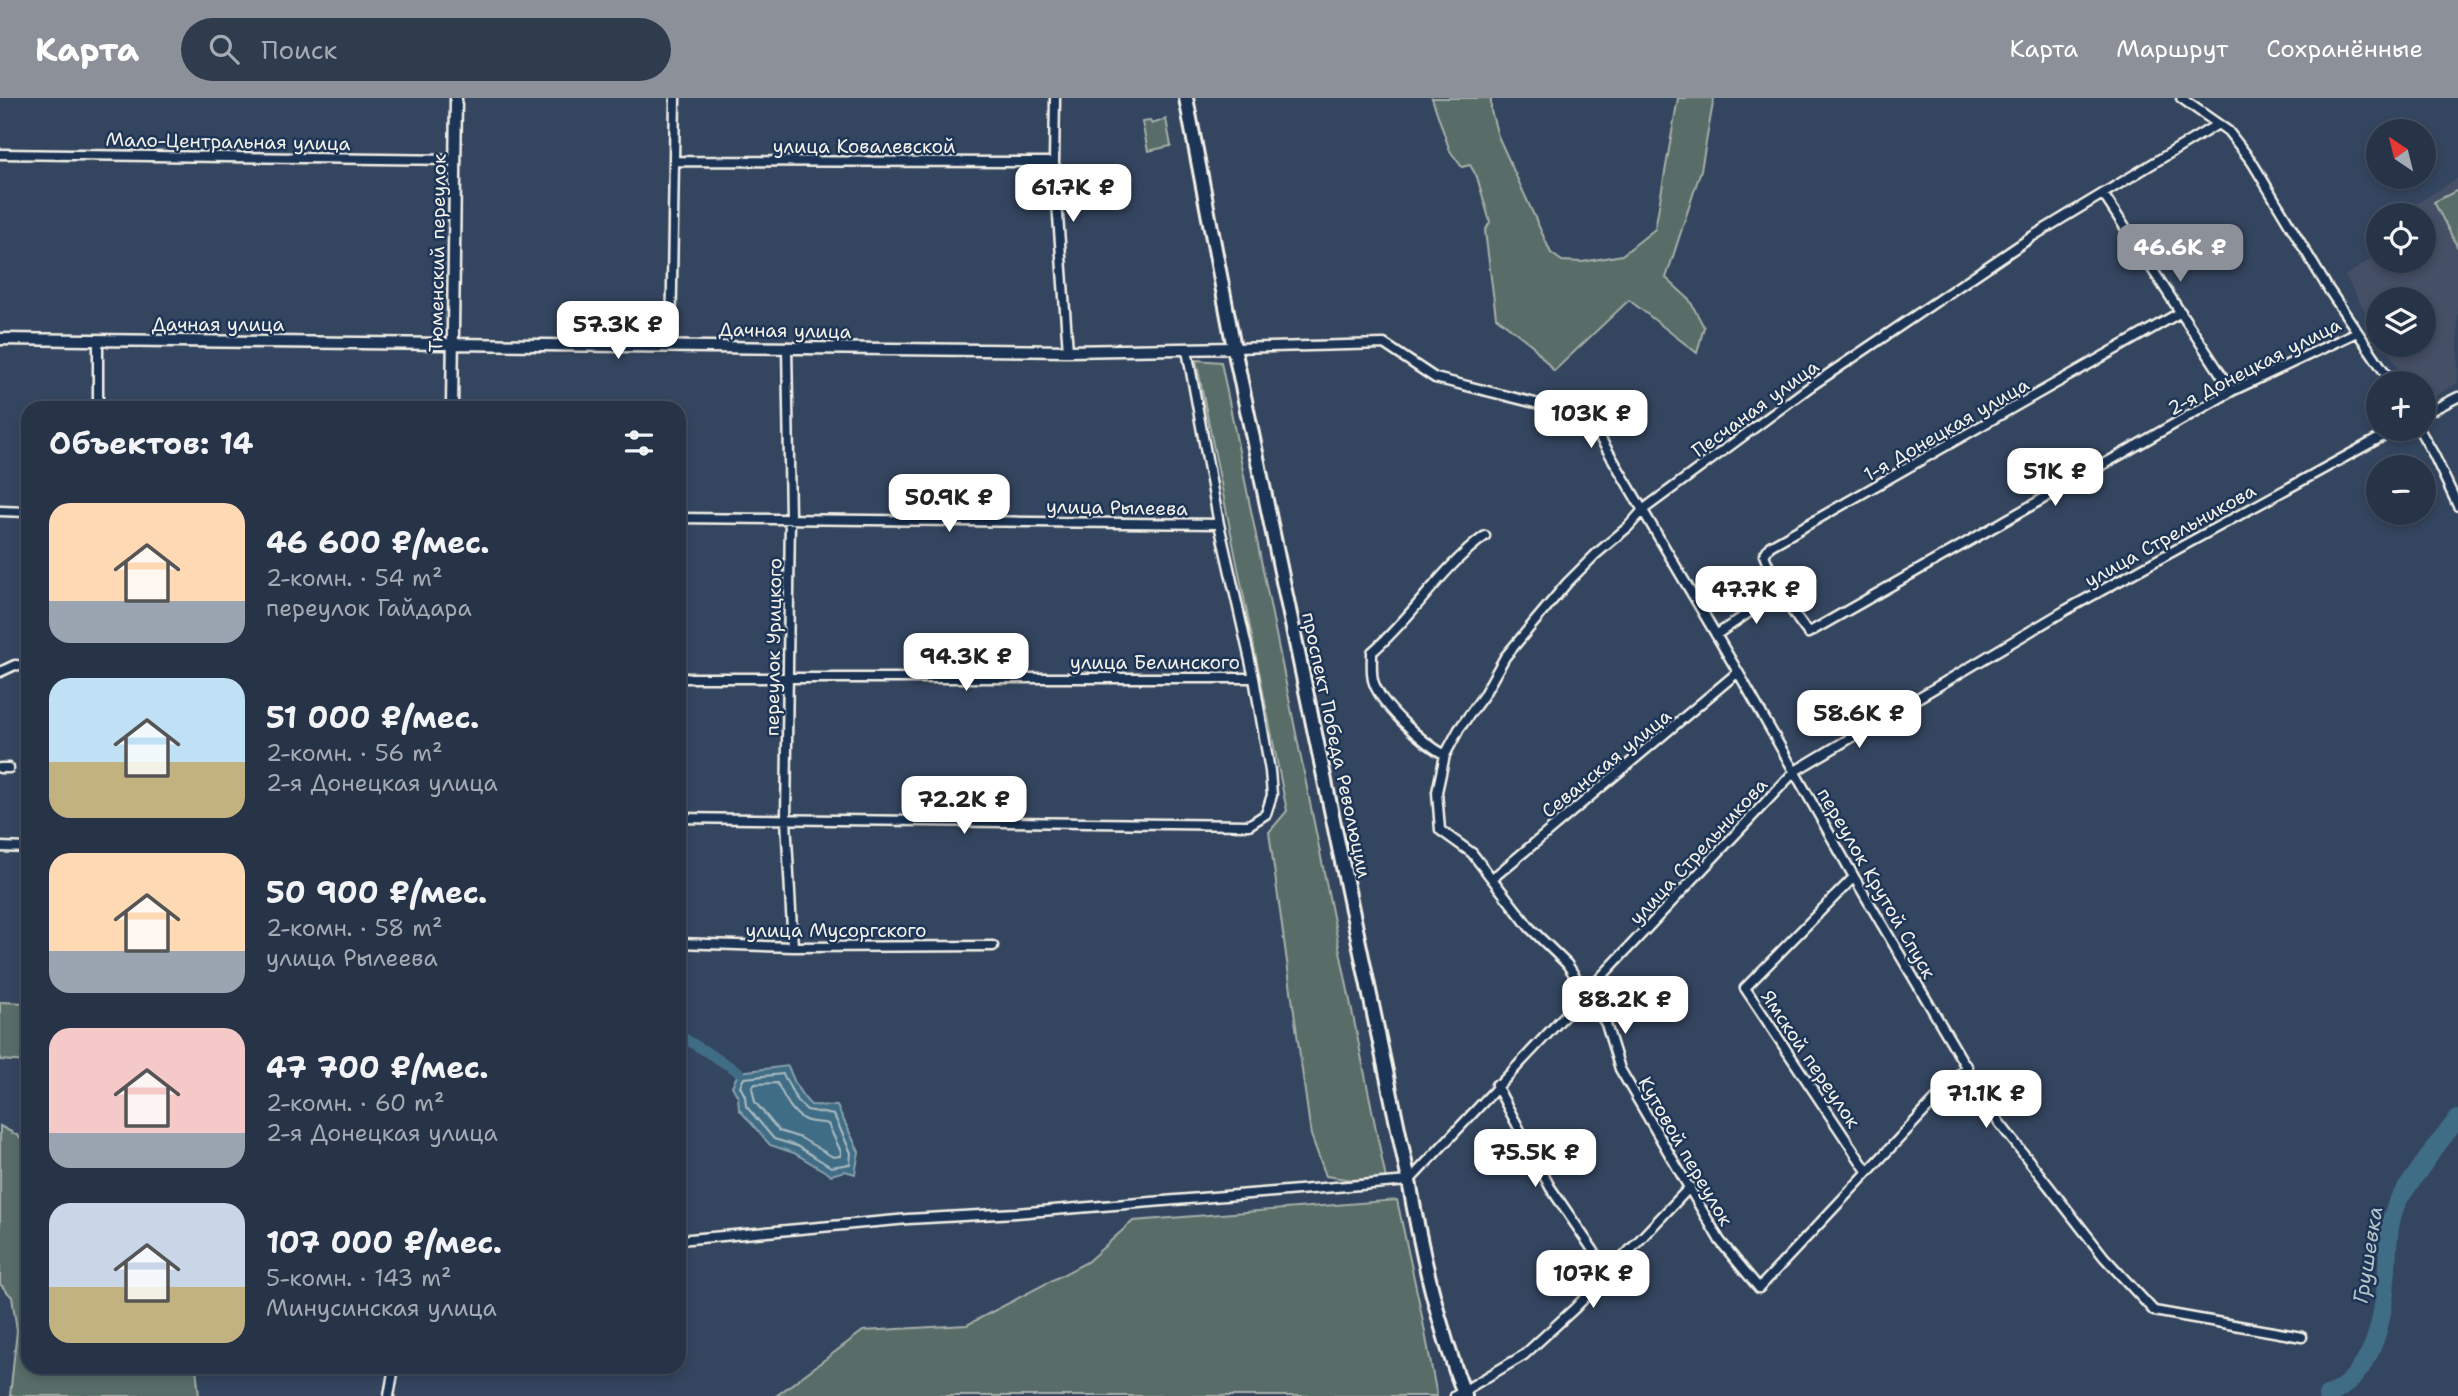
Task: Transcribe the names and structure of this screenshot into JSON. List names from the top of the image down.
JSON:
{
  "streets": {
    "main road": ["проспект Победа Революции"],
    "street": [
      "Мало-Центральная улица",
      "улица Ковалевской",
      "Тюменский переулок",
      "Дачная улица",
      "2-я Донецкая улица",
      "Песчаная улица",
      "1-я Донецкая улица",
      "улица Рылеева",
      "улица Стрельникова",
      "переулок Урицкого",
      "улица Белинского",
      "Севанская улица",
      "переулок Крутой Спуск",
      "улица Мусоргского",
      "Ямской переулок",
      "Кутовой переулок"
    ]
  },
  "crossings": [
    ["Мало-Центральная улица", "Тюменский переулок"],
    ["Тюменский переулок", "Дачная улица"],
    ["Дачная улица", "переулок Урицкого"],
    ["Дачная улица", "проспект Победа Революции"],
    ["Дачная улица", "переулок Крутой Спуск"],
    ["2-я Донецкая улица", "1-я Донецкая улица"],
    ["Песчаная улица", "переулок Крутой Спуск"],
    ["Песчаная улица", "Кутовой переулок"],
    ["улица Рылеева", "переулок Урицкого"],
    ["улица Стрельникова", "проспект Победа Революции"],
    ["улица Стрельникова", "переулок Крутой Спуск"],
    ["улица Стрельникова", "Кутовой переулок"],
    ["переулок Урицкого", "улица Белинского"],
    ["переулок Урицкого", "улица Мусоргского"],
    ["проспект Победа Революции", "переулок Крутой Спуск"],
    ["Севанская улица", "переулок Крутой Спуск"],
    ["Севанская улица", "Кутовой переулок"],
    ["переулок Крутой Спуск", "Ямской переулок"],
    ["Ямской переулок", "Кутовой переулок"]
  ],
  "water": ["Грушевка"],
  "north": "top left",
  "page": {
    "header": "Карта",
    "search": "Поиск",
    "nav": ["Карта", "Маршрут", "Сохранённые"],
    "map_buttons": ["+", "−"],
    "price": [
      "61.7K ₽",
      "46.6K ₽",
      "57.3K ₽",
      "103K ₽",
      "51K ₽",
      "50.9K ₽",
      "47.7K ₽",
      "94.3K ₽",
      "58.6K ₽",
      "72.2K ₽",
      "88.2K ₽",
      "71.1K ₽",
      "75.5K ₽",
      "107K ₽"
    ],
    "heading": "Объектов: 14",
    "list": [
      {
        "name": "46 600 ₽/мес.",
        "note": "2-комн. · 54 m² · переулок Гайдара"
      },
      {
        "name": "51 000 ₽/мес.",
        "note": "2-комн. · 56 m² · 2-я Донецкая улица"
      },
      {
        "name": "50 900 ₽/мес.",
        "note": "2-комн. · 58 m² · улица Рылеева"
      },
      {
        "name": "47 700 ₽/мес.",
        "note": "2-комн. · 60 m² · 2-я Донецкая улица"
      },
      {
        "name": "107 000 ₽/мес.",
        "note": "5-комн. · 143 m² · Минусинская улица"
      }
    ]
  }
}
